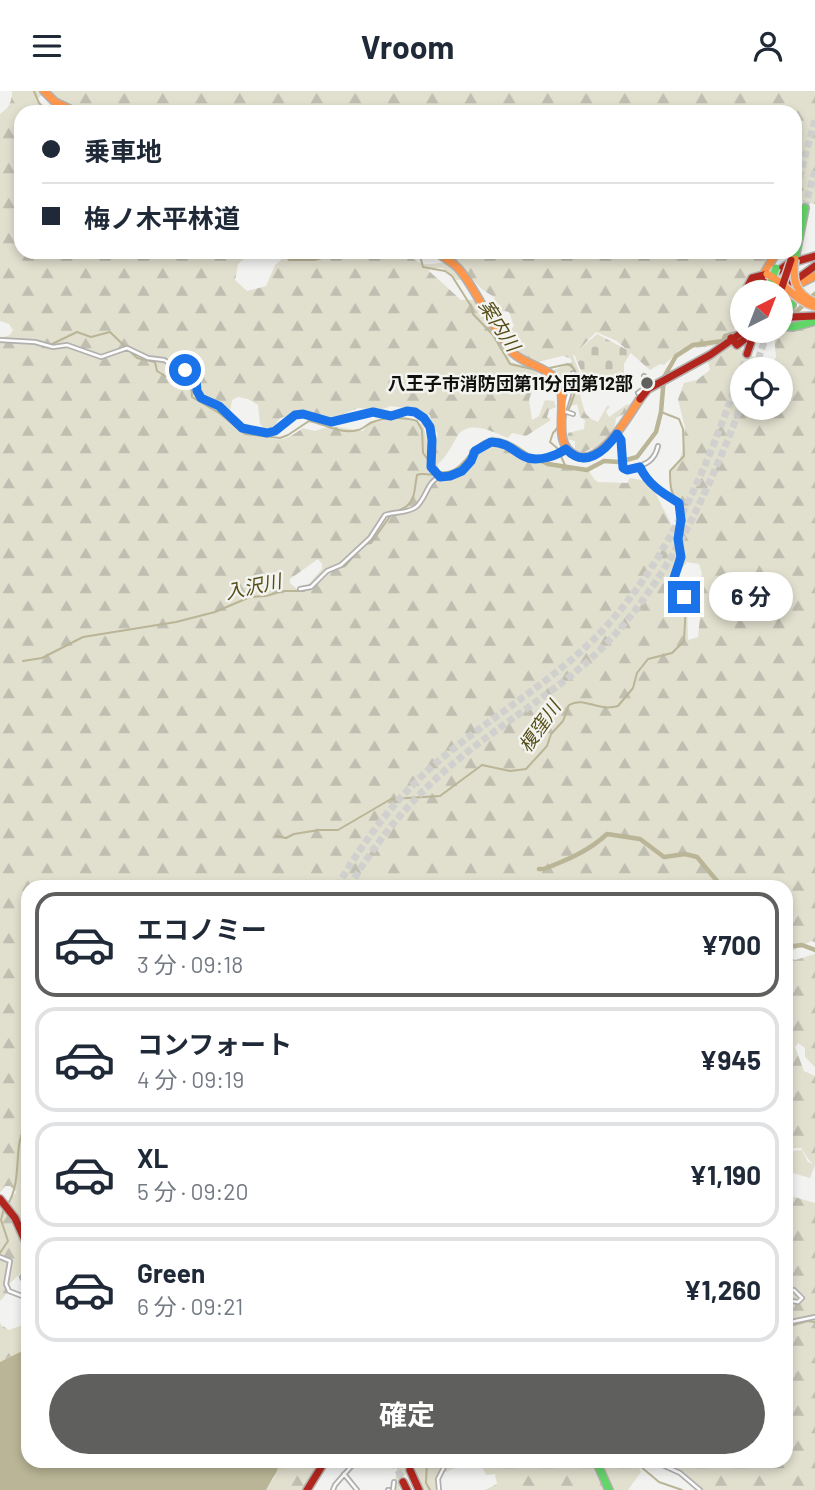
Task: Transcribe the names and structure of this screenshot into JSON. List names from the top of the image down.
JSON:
{
  "water": ["案内川", "入沢川", "榎窪川"],
  "places": ["八王子市消防団第11分団第12部"],
  "north": "top right",
  "page": {
    "header": "Vroom",
    "banner": ["乗車地", "梅ノ木平林道"],
    "bubble": "6 分",
    "list": [
      {
        "name": "エコノミー",
        "note": "3 分 · 09:18",
        "value": "¥700"
      },
      {
        "name": "コンフォート",
        "note": "4 分 · 09:19",
        "value": "¥945"
      },
      {
        "name": "XL",
        "note": "5 分 · 09:20",
        "value": "¥1,190"
      },
      {
        "name": "Green",
        "note": "6 分 · 09:21",
        "value": "¥1,260"
      }
    ],
    "buttons": "確定"
  }
}
